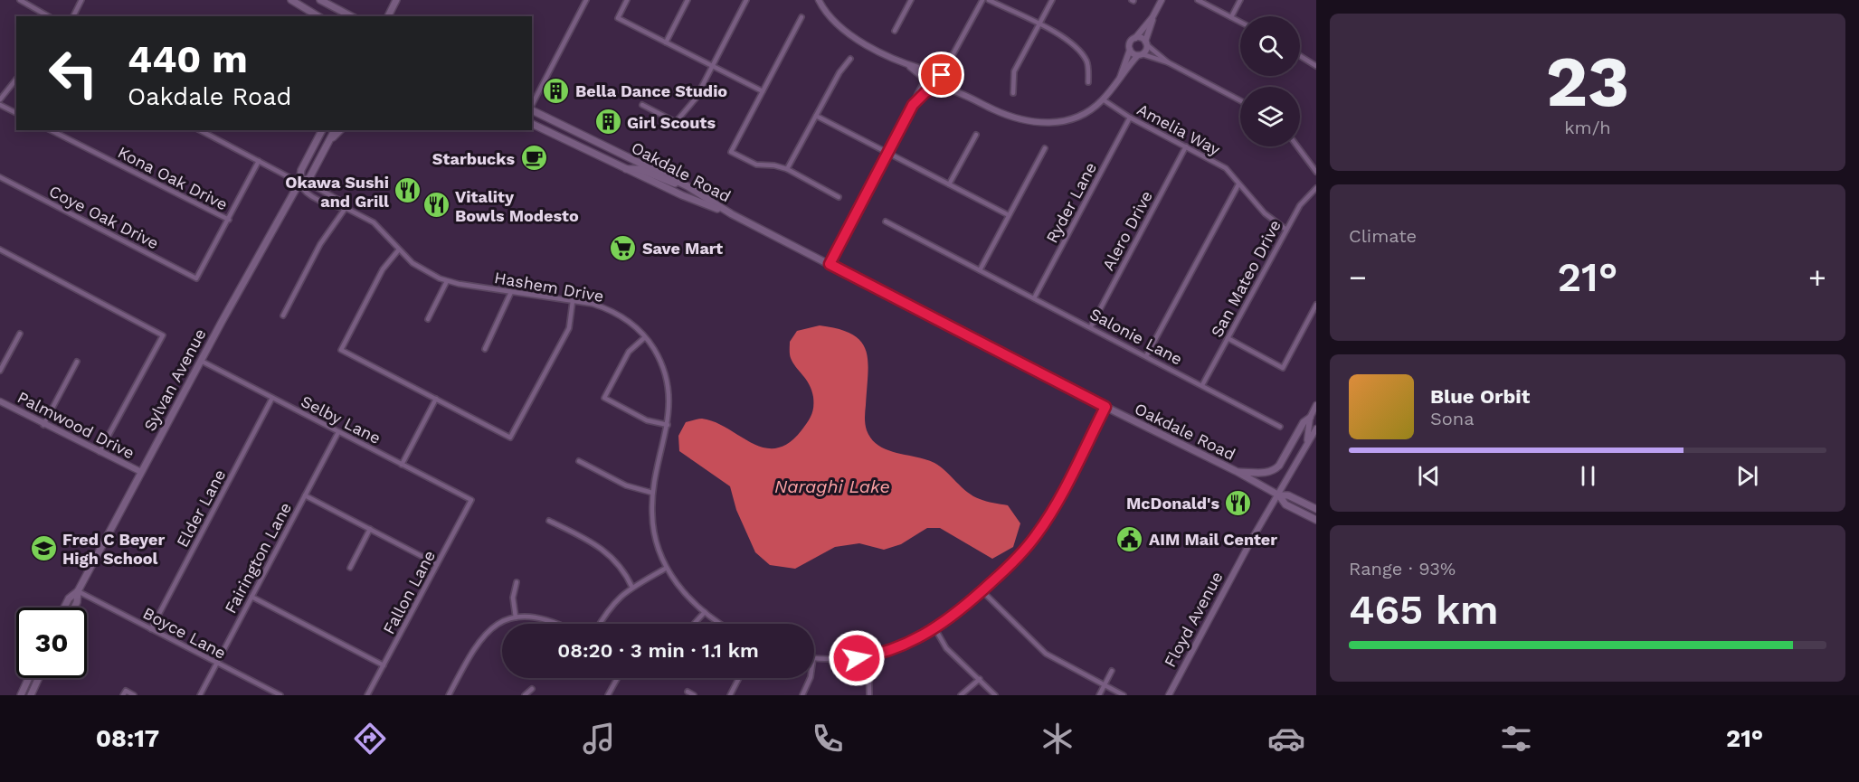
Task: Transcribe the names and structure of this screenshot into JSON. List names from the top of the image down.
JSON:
{
  "streets": {
    "main road": ["Oakdale Road", "Sylvan Avenue"],
    "street": [
      "Amelia Way",
      "Kona Oak Drive",
      "Ryder Lane",
      "Coye Oak Drive",
      "Alero Drive",
      "San Mateo Drive",
      "Hashem Drive",
      "Salonie Lane",
      "Selby Lane",
      "Palmwood Drive",
      "Elder Lane",
      "Fairington Lane",
      "Fallon Lane",
      "Floyd Avenue",
      "Boyce Lane"
    ]
  },
  "crossings": [
    ["Amelia Way", "Ryder Lane"],
    ["Amelia Way", "Alero Drive"],
    ["Amelia Way", "San Mateo Drive"],
    ["Oakdale Road", "Floyd Avenue"],
    ["Kona Oak Drive", "Coye Oak Drive"],
    ["Ryder Lane", "Salonie Lane"],
    ["Alero Drive", "Salonie Lane"],
    ["San Mateo Drive", "Salonie Lane"],
    ["Hashem Drive", "Sylvan Avenue"],
    ["Sylvan Avenue", "Selby Lane"],
    ["Sylvan Avenue", "Palmwood Drive"],
    ["Sylvan Avenue", "Boyce Lane"],
    ["Selby Lane", "Elder Lane"],
    ["Selby Lane", "Fairington Lane"],
    ["Selby Lane", "Fallon Lane"],
    ["Elder Lane", "Boyce Lane"],
    ["Fairington Lane", "Boyce Lane"]
  ],
  "water": ["Naraghi Lake"],
  "places": {
    "building": ["Bella Dance Studio", "Girl Scouts"],
    "cafe": ["Starbucks"],
    "restaurant": ["Okawa Sushi and Grill", "Vitality Bowls Modesto", "McDonald's"],
    "supermarket": ["Save Mart"],
    "public building": ["AIM Mail Center"],
    "school or university": ["Fred C Beyer High School"]
  },
  "page": {
    "tile": [
      ["23", "km/h"],
      "Climate",
      ["Range · 93%", "465 km"]
    ],
    "turn": ["440 m", "Oakdale Road"],
    "heat": ["−", "21°", "+"],
    "song": ["Blue Orbit", "Sona"],
    "limit": "30",
    "trip": "08:20 · 3 min · 1.1 km",
    "tabs": ["08:17", "21°"]
  }
}
